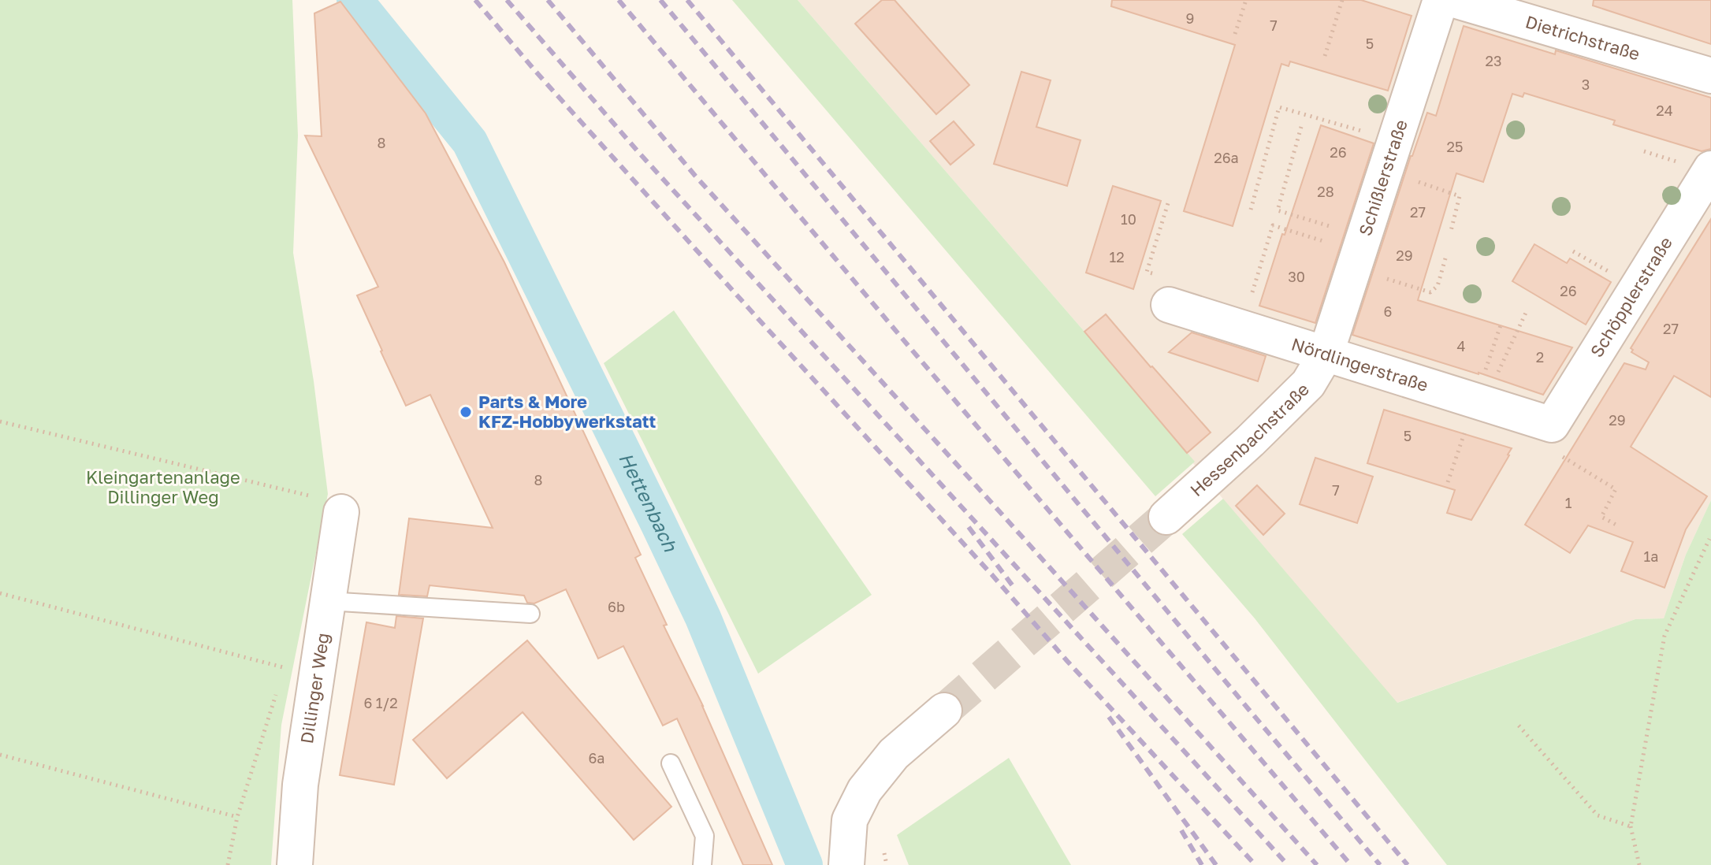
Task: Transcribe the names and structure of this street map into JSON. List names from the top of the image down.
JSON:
{
  "streets": {
    "street": [
      "Dietrichstraße",
      "Schißlerstraße",
      "Schöpplerstraße",
      "Nördlingerstraße",
      "Hessenbachstraße",
      "Dillinger Weg"
    ]
  },
  "crossings": [
    ["Schißlerstraße", "Nördlingerstraße"],
    ["Schißlerstraße", "Hessenbachstraße"],
    ["Schöpplerstraße", "Nördlingerstraße"],
    ["Nördlingerstraße", "Hessenbachstraße"]
  ],
  "water": ["Hettenbach"],
  "parks": ["Kleingartenanlage Dillinger Weg"],
  "places": ["Parts & More KFZ-Hobbywerkstatt"],
  "house_numbers": [
    "9",
    "7",
    "5",
    "23",
    "3",
    "24",
    "8",
    "25",
    "26",
    "26a",
    "28",
    "27",
    "10",
    "29",
    "12",
    "30",
    "26",
    "6",
    "27",
    "4",
    "2",
    "29",
    "5",
    "8",
    "7",
    "1",
    "1a",
    "6b",
    "6 1/2",
    "6a"
  ]
}
